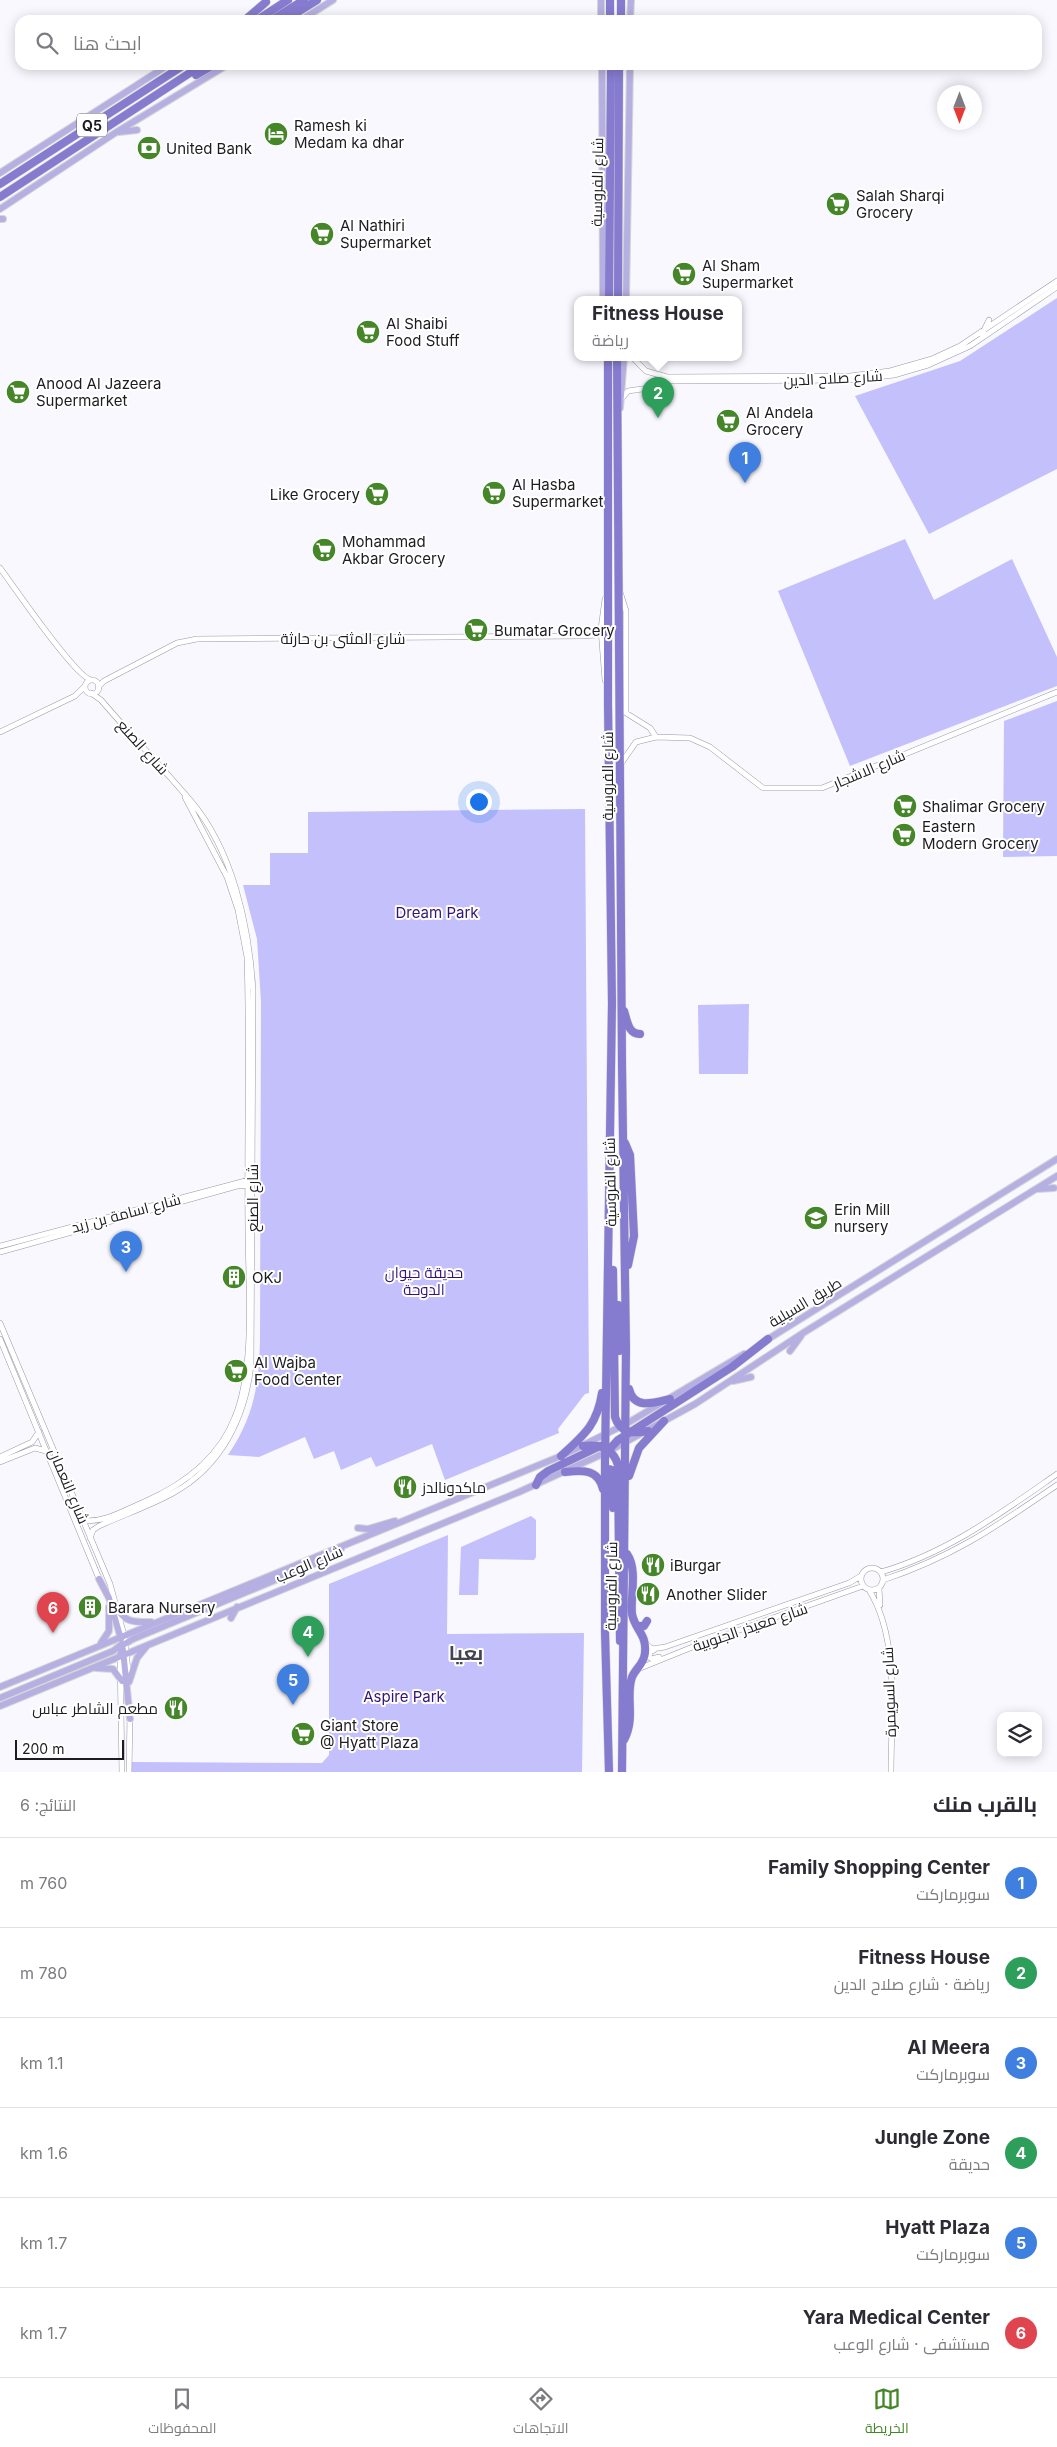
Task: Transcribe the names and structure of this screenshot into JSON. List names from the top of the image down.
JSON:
{
  "streets": {
    "highway": ["Q5", "شارع الفروسية"],
    "main road": ["طريق السيلية", "شارع الوعب"],
    "street": [
      "شارع صلاح الدين",
      "شارع المثنى بن حارثة",
      "شارع الصنع",
      "شارع الاشجار",
      "شارع اسامة بن زيد",
      "شارع النعمان",
      "شارع معيذر الجنوبية",
      "شارع السويمرة"
    ]
  },
  "crossings": [
    ["شارع الفروسية", "شارع صلاح الدين"],
    ["شارع الفروسية", "شارع الاشجار"],
    ["شارع الفروسية", "طريق السيلية"],
    ["شارع الفروسية", "شارع الوعب"],
    ["شارع المثنى بن حارثة", "شارع الصنع"],
    ["شارع الصنع", "شارع اسامة بن زيد"],
    ["شارع الصنع", "شارع النعمان"],
    ["طريق السيلية", "شارع الوعب"],
    ["شارع النعمان", "شارع الوعب"],
    ["شارع معيذر الجنوبية", "شارع السويمرة"]
  ],
  "districts": ["بعيا"],
  "parks": ["Dream Park", "حديقة حيوان الدوحة", "Aspire Park"],
  "places": {
    "hotel": ["Ramesh ki Medam ka dhar"],
    "bank": ["United Bank"],
    "supermarket": [
      "Salah Sharqi Grocery",
      "Al Nathiri Supermarket",
      "Al Sham Supermarket",
      "Al Shaibi Food Stuff",
      "Anood Al Jazeera Supermarket",
      "Al Andela Grocery",
      "Al Hasba Supermarket",
      "Like Grocery",
      "Mohammad Akbar Grocery",
      "Bumatar Grocery",
      "Shalimar Grocery",
      "Eastern Modern Grocery",
      "Al Wajba Food Center",
      "Giant Store @ Hyatt Plaza"
    ],
    "school or university": ["Erin Mill nursery"],
    "building": ["OKJ", "Barara Nursery"],
    "restaurant": [
      "ماكدونالدز",
      "iBurgar",
      "Another Slider",
      "مطعم الشاطر عباس"
    ]
  },
  "scale_bar": "200 m",
  "north": "bottom",
  "page": {
    "search": "ابحث هنا",
    "popup": ["Fitness House", "رياضة"],
    "pins": [
      "2",
      "1",
      "3",
      "6",
      "4",
      "5"
    ],
    "scale": "200 m",
    "heading": ["بالقرب منك", "النتائج: 6"],
    "list": [
      {
        "mark": "1",
        "name": "Family Shopping Center",
        "note": "سوبرماركت",
        "value": "760 m"
      },
      {
        "mark": "2",
        "name": "Fitness House",
        "note": "رياضة · شارع صلاح الدين",
        "value": "780 m"
      },
      {
        "mark": "3",
        "name": "Al Meera",
        "note": "سوبرماركت",
        "value": "1.1 km"
      },
      {
        "mark": "4",
        "name": "Jungle Zone",
        "note": "حديقة",
        "value": "1.6 km"
      },
      {
        "mark": "5",
        "name": "Hyatt Plaza",
        "note": "سوبرماركت",
        "value": "1.7 km"
      },
      {
        "mark": "6",
        "name": "Yara Medical Center",
        "note": "مستشفى · شارع الوعب",
        "value": "1.7 km"
      }
    ],
    "nav": ["الخريطة", "الاتجاهات", "المحفوظات"]
  }
}
